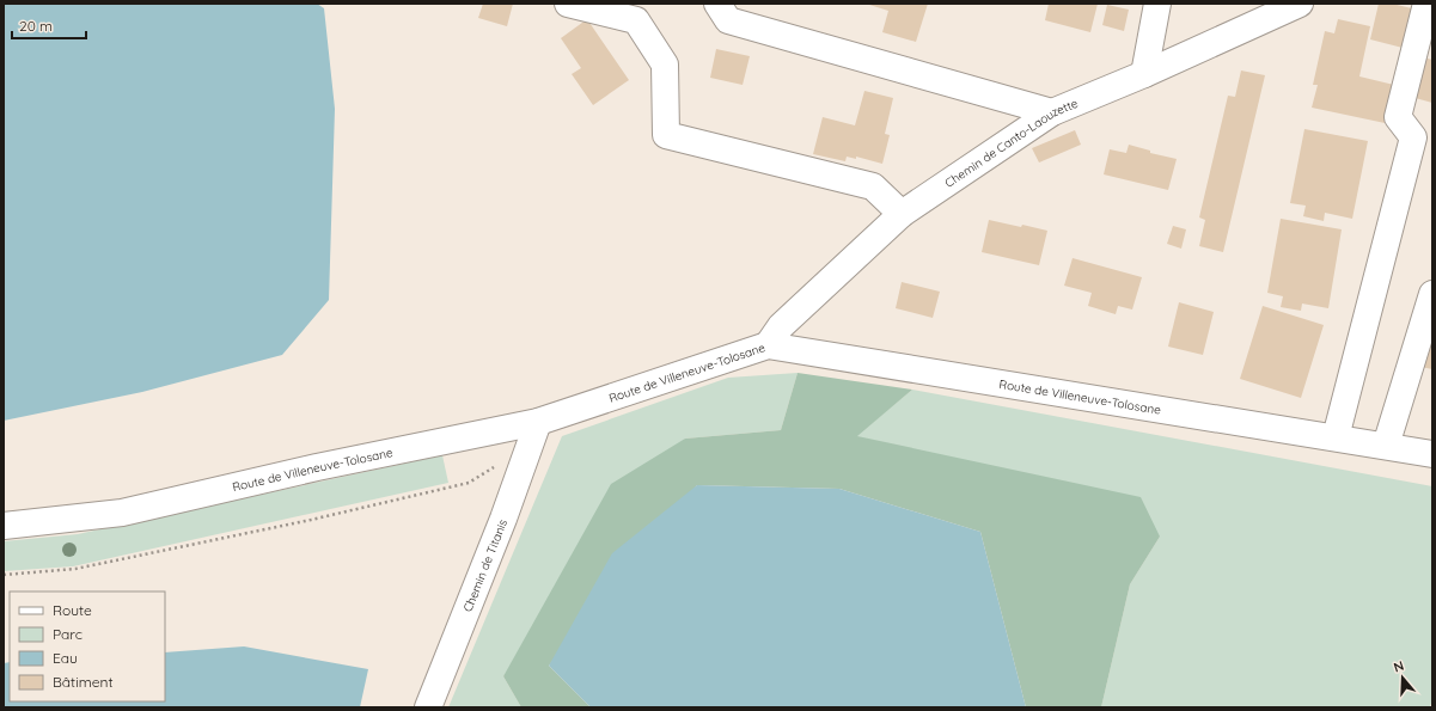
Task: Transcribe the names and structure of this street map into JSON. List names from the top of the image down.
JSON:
{
  "streets": {
    "street": ["Chemin de Canto-Laouzette", "Route de Villeneuve-Tolosane", "Chemin de Titanis"]
  },
  "crossings": [
    ["Chemin de Canto-Laouzette", "Route de Villeneuve-Tolosane"],
    ["Route de Villeneuve-Tolosane", "Chemin de Titanis"]
  ],
  "legend": [
    "Route",
    "Parc",
    "Eau",
    "Bâtiment"
  ],
  "scale_bar": "20 m",
  "north": "top"
}
